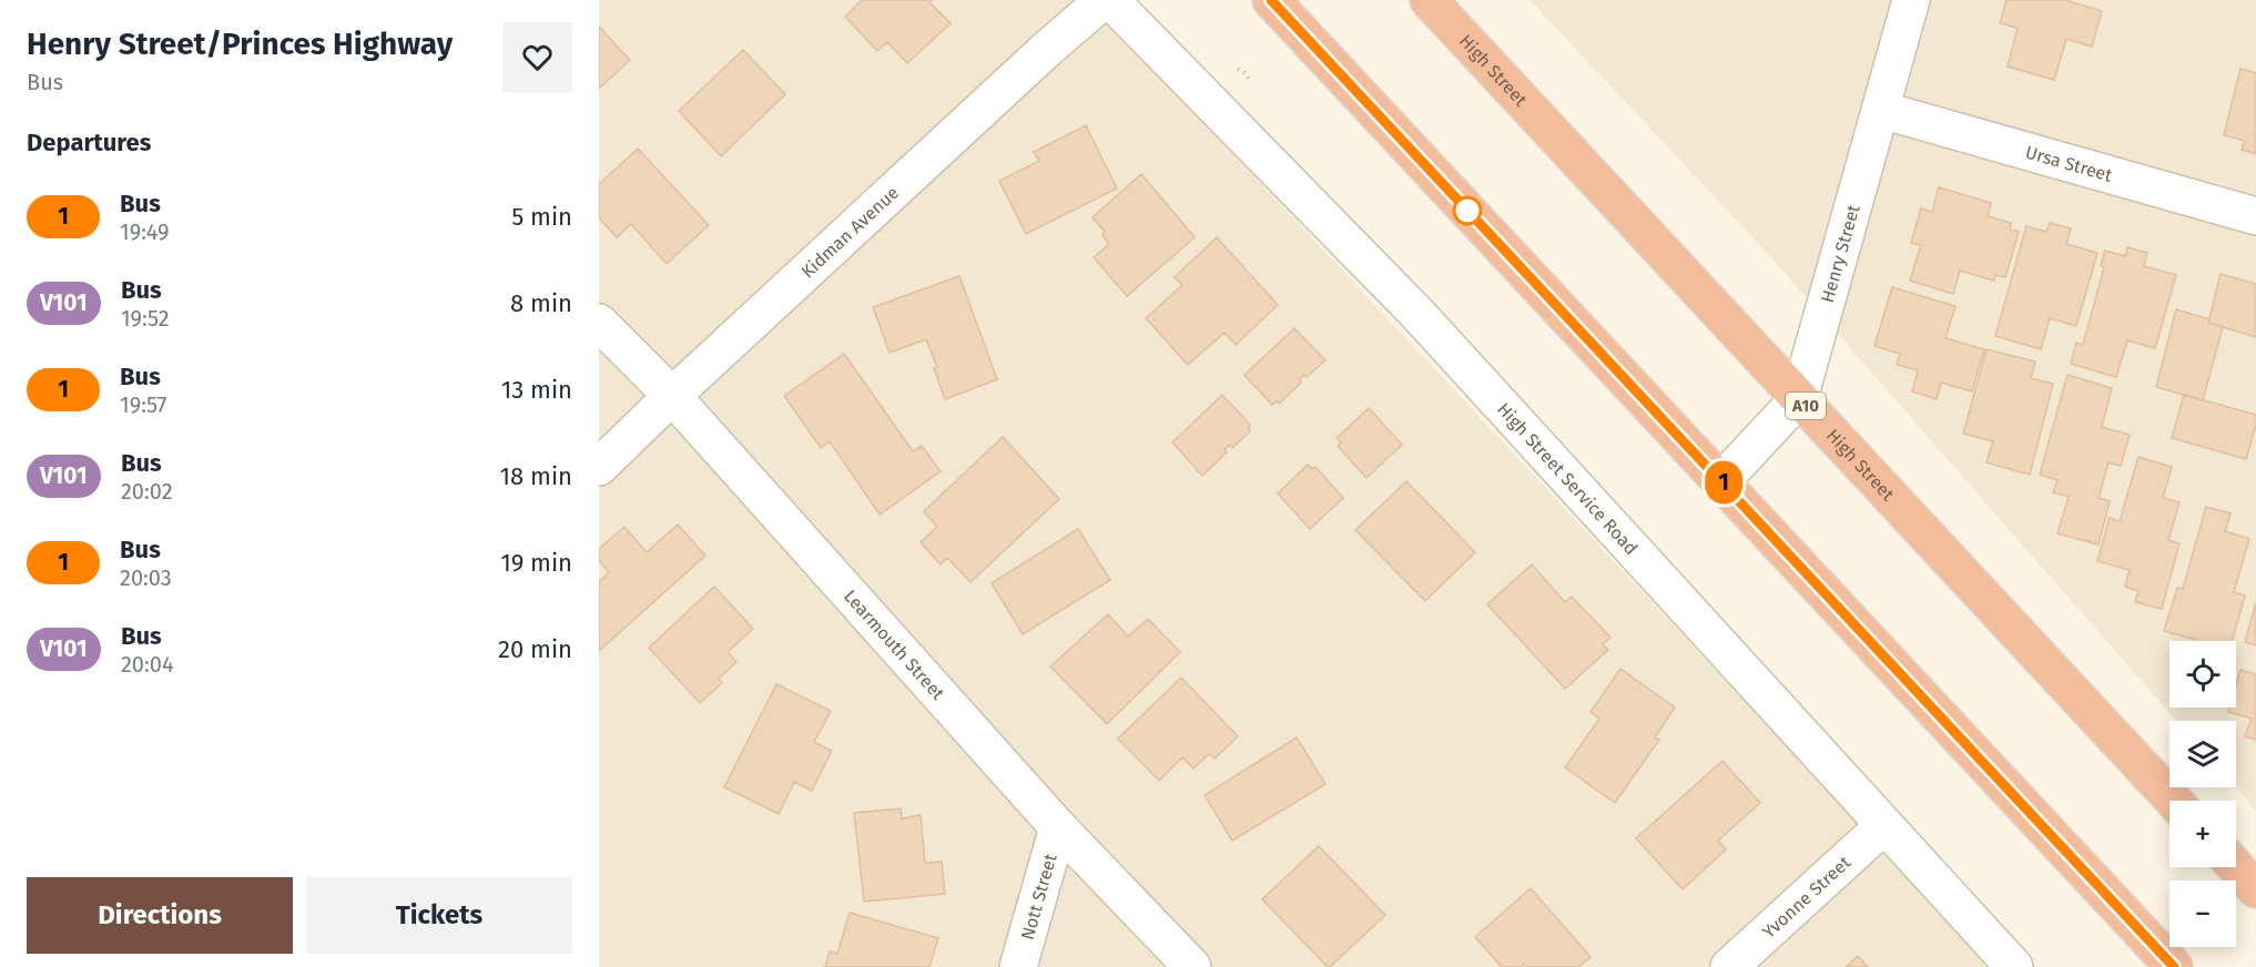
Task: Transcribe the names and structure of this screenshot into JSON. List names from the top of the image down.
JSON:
{
  "streets": {
    "highway": ["High Street", "A10"],
    "street": [
      "Ursa Street",
      "Kidman Avenue",
      "Henry Street",
      "High Street Service Road",
      "Learmouth Street",
      "Yvonne Street",
      "Nott Street"
    ]
  },
  "crossings": [
    ["High Street", "Henry Street"],
    ["Ursa Street", "Henry Street"],
    ["Kidman Avenue", "Learmouth Street"],
    ["High Street Service Road", "Yvonne Street"],
    ["Learmouth Street", "Nott Street"]
  ],
  "lines": ["bus line 1"],
  "page": {
    "heading": [
      ["Henry Street/Princes Highway", "Bus"],
      "Departures"
    ],
    "on_map": "1",
    "list": [
      {
        "mark": "1",
        "name": "Bus",
        "note": "19:49",
        "value": "5 min"
      },
      {
        "mark": "V101",
        "name": "Bus",
        "note": "19:52",
        "value": "8 min"
      },
      {
        "mark": "1",
        "name": "Bus",
        "note": "19:57",
        "value": "13 min"
      },
      {
        "mark": "V101",
        "name": "Bus",
        "note": "20:02",
        "value": "18 min"
      },
      {
        "mark": "1",
        "name": "Bus",
        "note": "20:03",
        "value": "19 min"
      },
      {
        "mark": "V101",
        "name": "Bus",
        "note": "20:04",
        "value": "20 min"
      }
    ],
    "map_buttons": ["+", "−"],
    "buttons": ["Directions", "Tickets"]
  }
}
